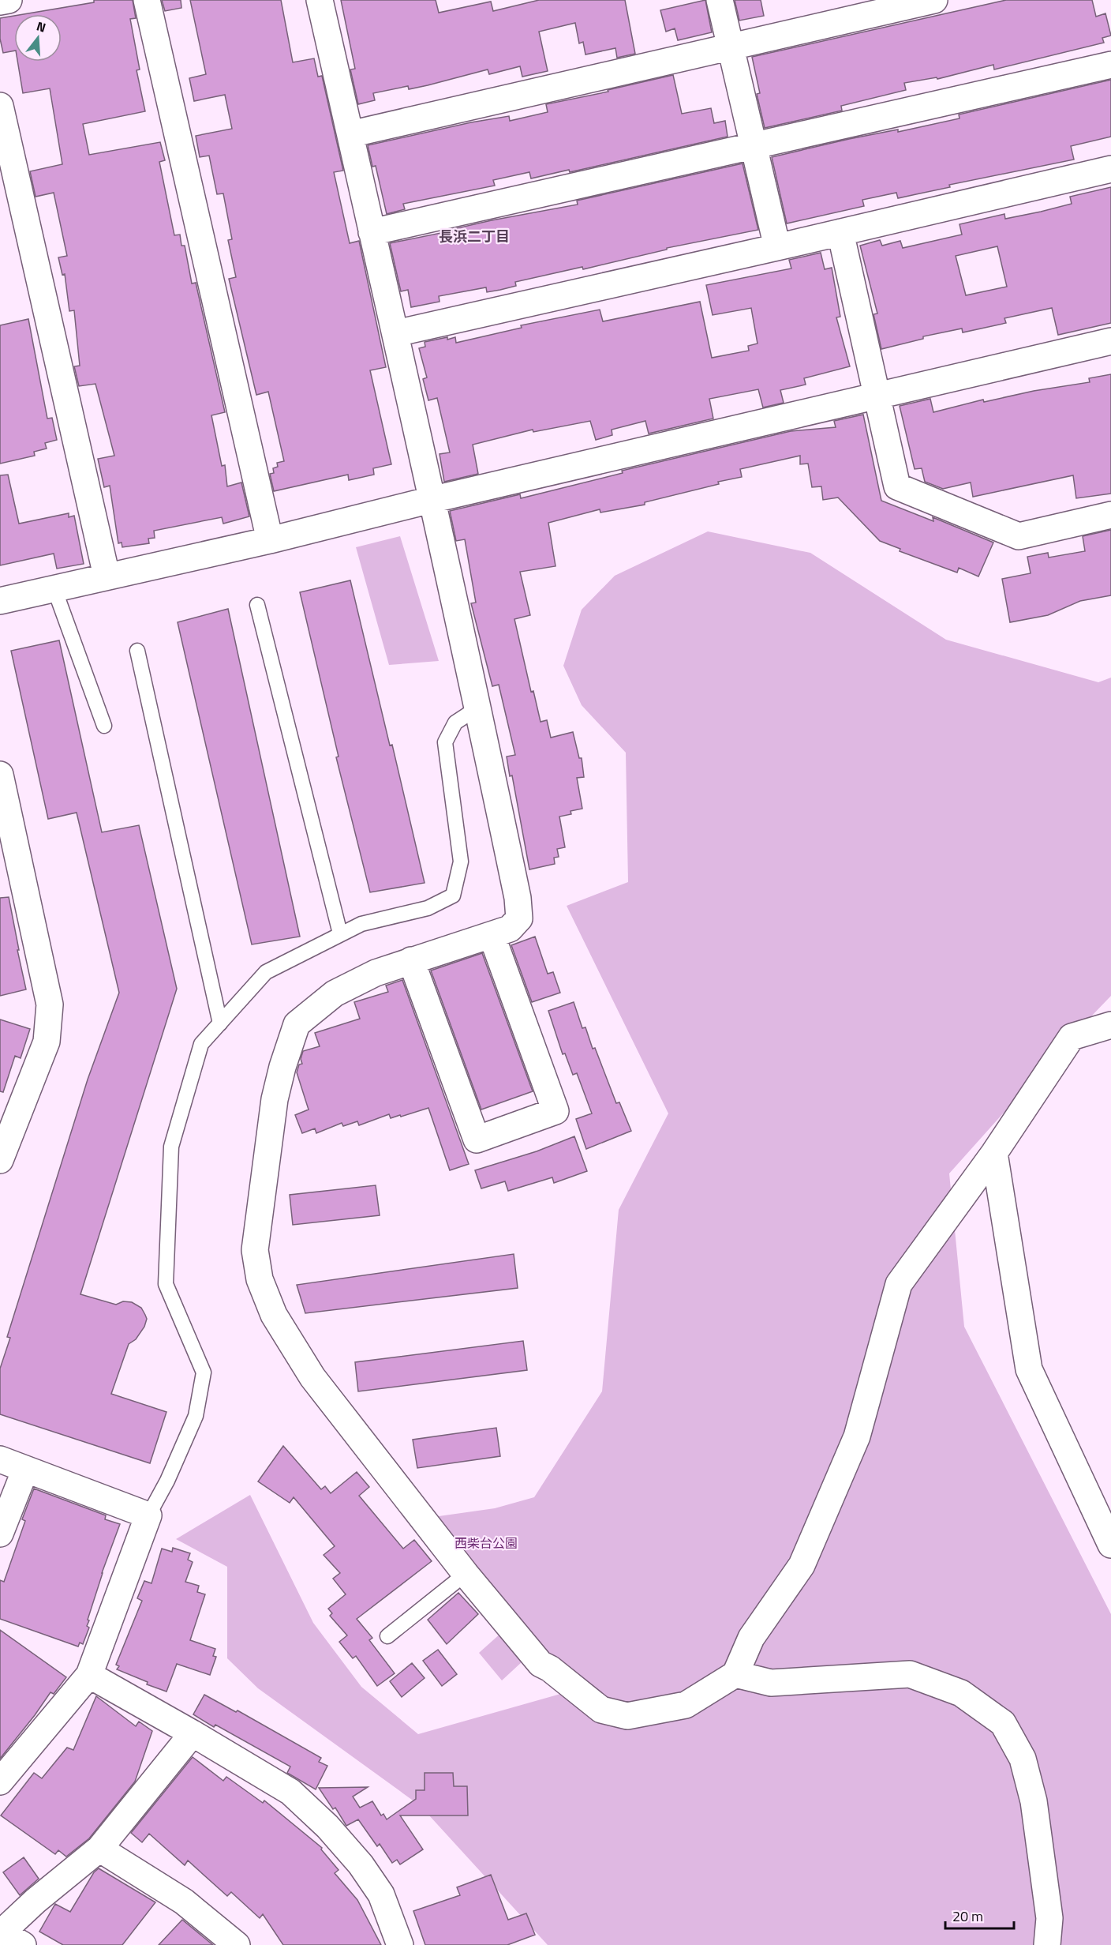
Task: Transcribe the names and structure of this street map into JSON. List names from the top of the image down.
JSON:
{
  "districts": ["長浜二丁目"],
  "parks": ["西柴台公園"],
  "scale_bar": "20 m",
  "north": "top"
}
